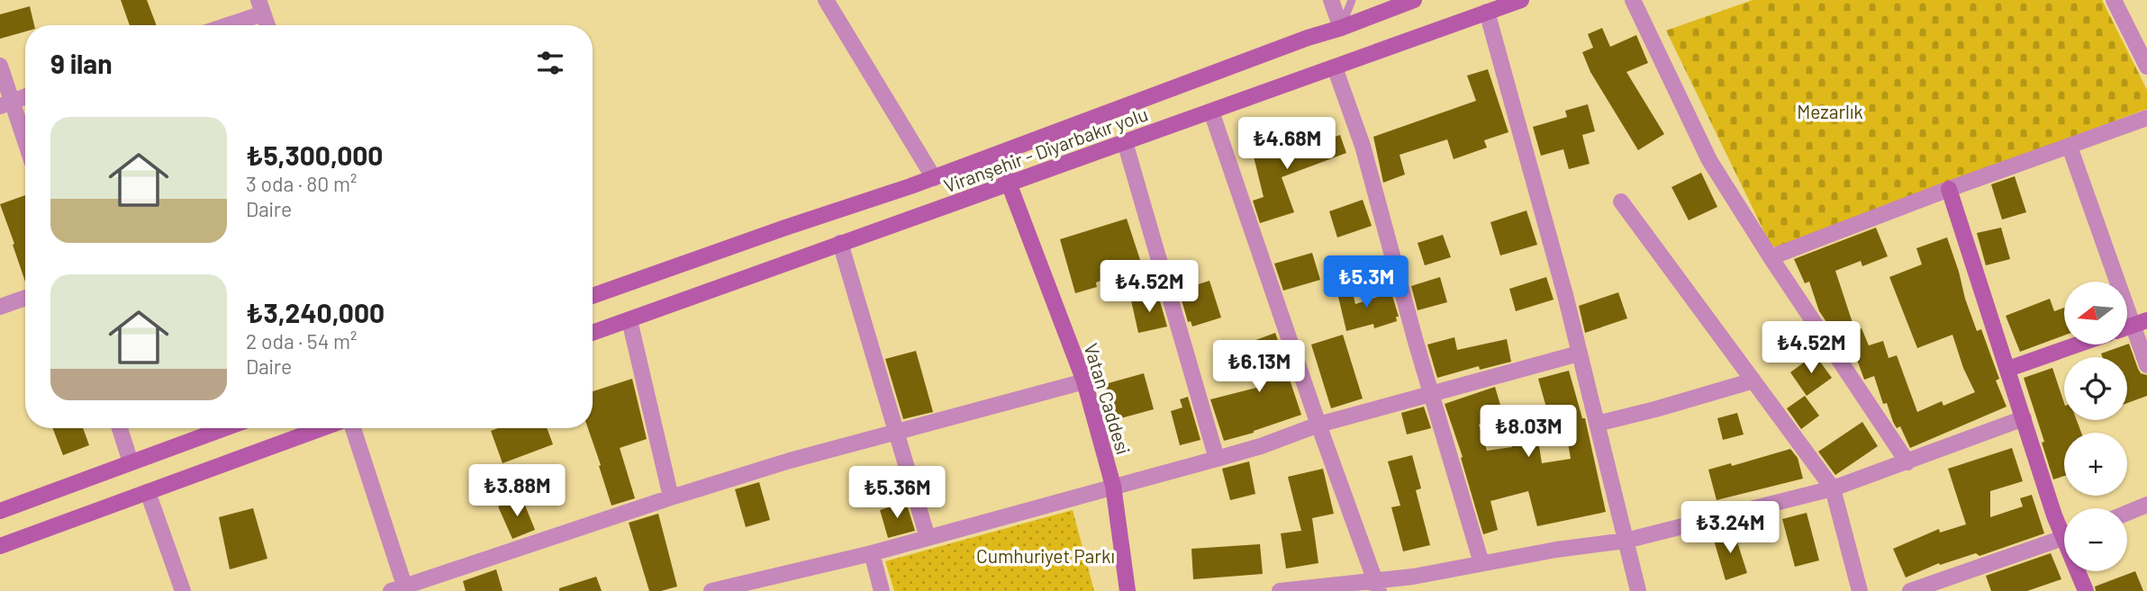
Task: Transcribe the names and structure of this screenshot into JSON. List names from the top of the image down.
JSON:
{
  "streets": {
    "main road": ["Viranşehir - Diyarbakır yolu", "Vatan Caddesi"]
  },
  "crossings": [
    ["Viranşehir - Diyarbakır yolu", "Vatan Caddesi"]
  ],
  "parks": ["Mezarlık", "Cumhuriyet Parkı"],
  "north": "left",
  "page": {
    "heading": "9 ilan",
    "list": [
      {
        "name": "₺5,300,000",
        "note": "3 oda · 80 m² · Daire"
      },
      {
        "name": "₺3,240,000",
        "note": "2 oda · 54 m² · Daire"
      }
    ],
    "price": [
      "₺4.68M",
      "₺5.3M",
      "₺4.52M",
      "₺4.52M",
      "₺6.13M",
      "₺8.03M",
      "₺3.88M",
      "₺5.36M",
      "₺3.24M"
    ],
    "map_buttons": ["+", "−"]
  }
}
